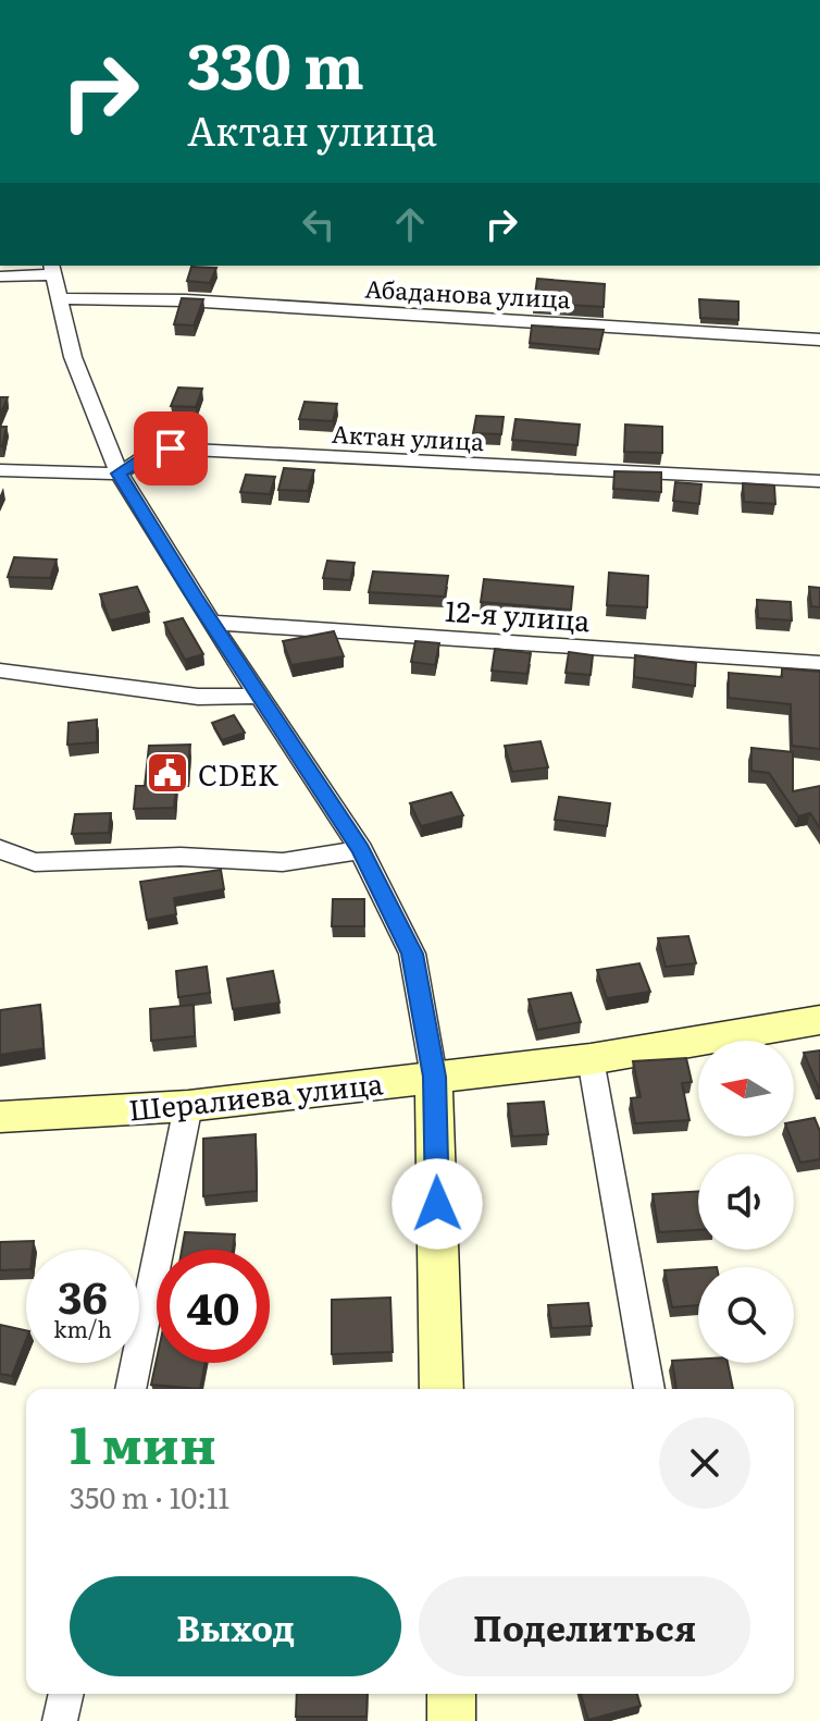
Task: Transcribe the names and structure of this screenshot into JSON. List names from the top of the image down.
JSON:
{
  "streets": {
    "street": [
      "Абаданова улица",
      "Актан улица",
      "12-я улица",
      "Шералиева улица"
    ]
  },
  "places": {
    "public building": ["CDEK"]
  },
  "north": "left",
  "page": {
    "turn": ["330 m", "Актан улица"],
    "speed": "36 km/h",
    "limit": "40",
    "heading": ["1 мин", "350 m · 10:11"],
    "buttons": ["Выход", "Поделиться"]
  }
}
